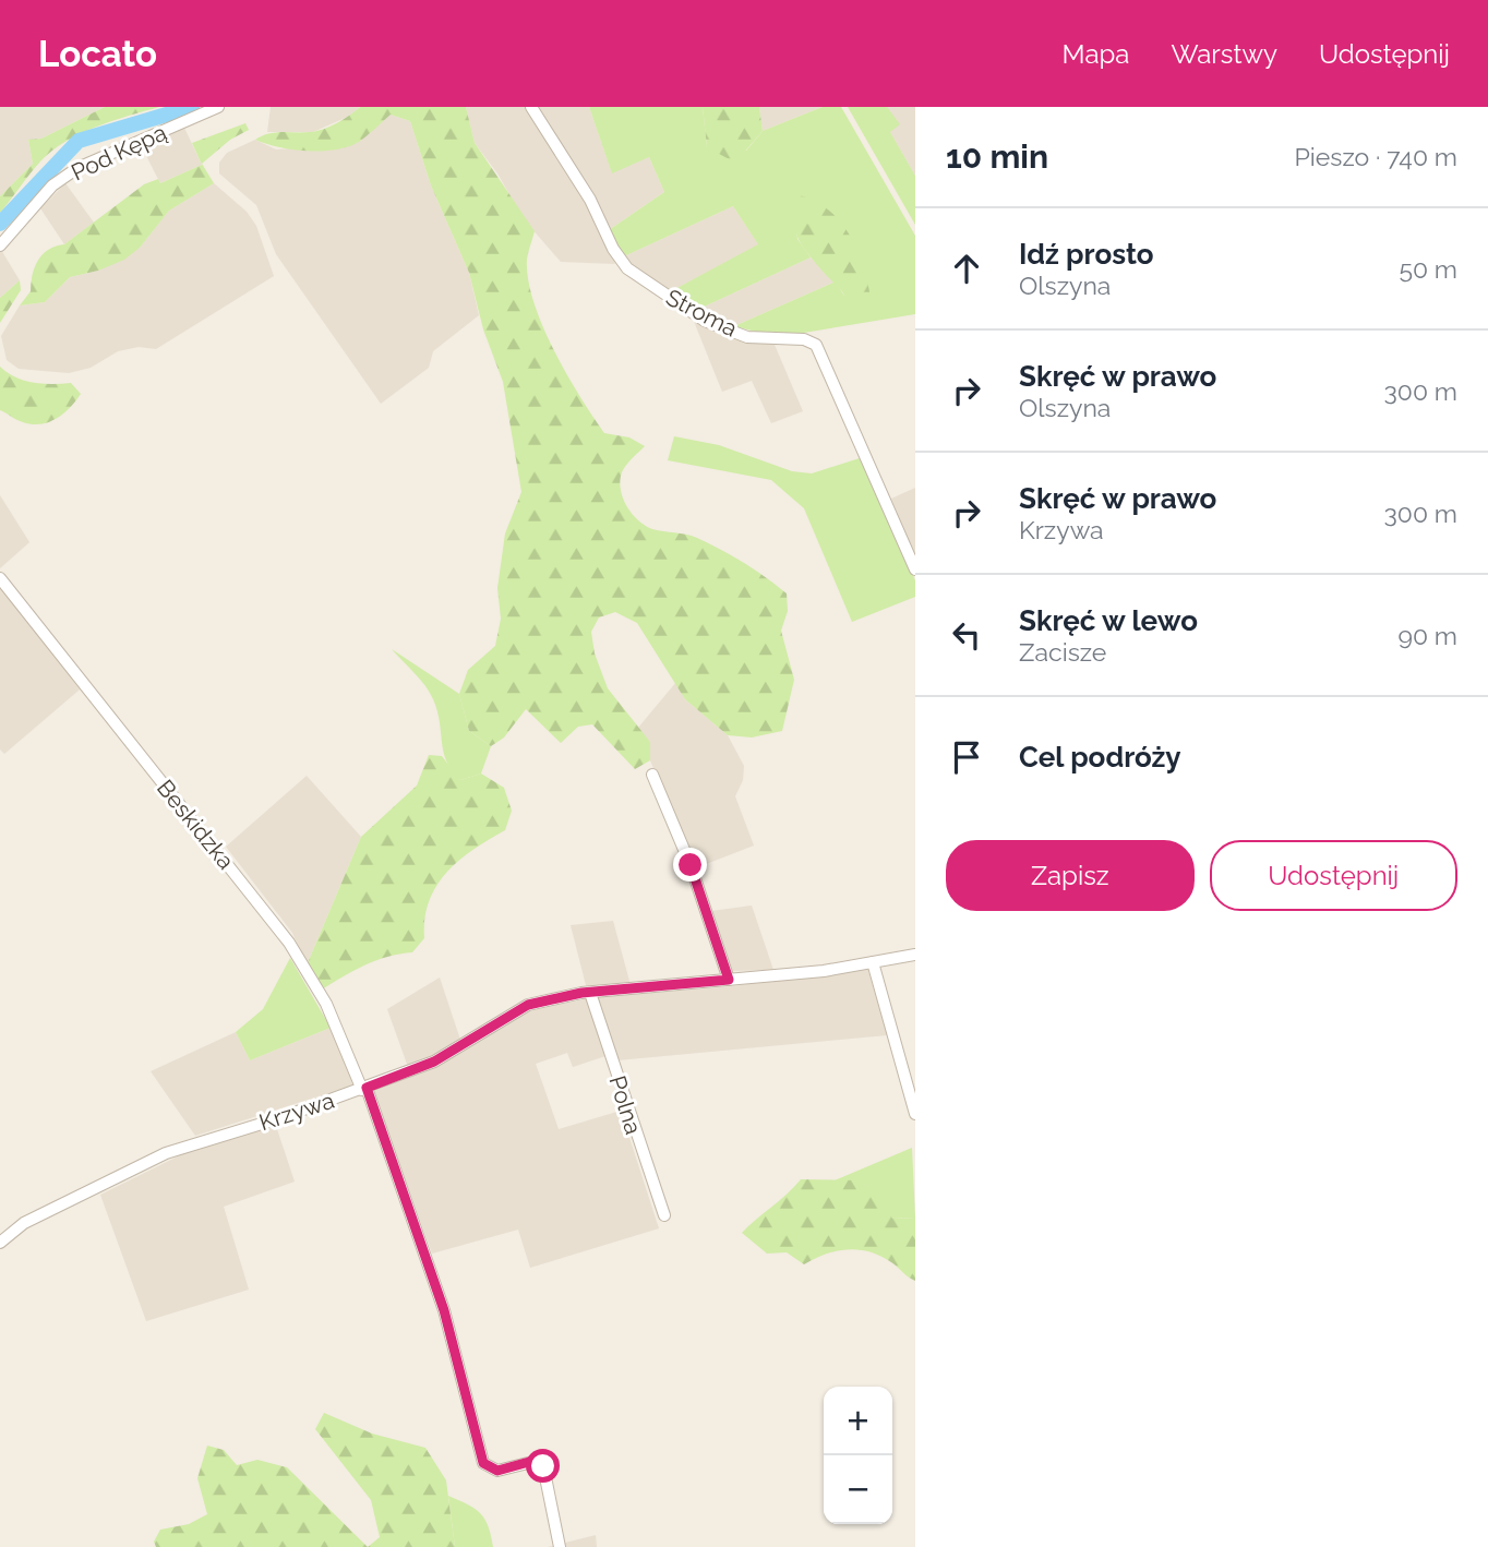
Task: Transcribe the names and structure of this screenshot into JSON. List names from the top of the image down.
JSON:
{
  "streets": {
    "street": [
      "Pod Kępą",
      "Stroma",
      "Beskidzka",
      "Polna",
      "Krzywa"
    ]
  },
  "crossings": [
    ["Beskidzka", "Krzywa"],
    ["Polna", "Krzywa"]
  ],
  "page": {
    "header": "Locato",
    "nav": ["Mapa", "Warstwy", "Udostępnij"],
    "heading": ["10 min", "Pieszo · 740 m"],
    "list": [
      ["Idź prosto", "Olszyna", "50 m"],
      ["Skręć w prawo", "Olszyna", "300 m"],
      ["Skręć w prawo", "Krzywa", "300 m"],
      ["Skręć w lewo", "Zacisze", "90 m"],
      "Cel podróży"
    ],
    "buttons": ["Zapisz", "Udostępnij"],
    "map_buttons": ["+", "−"]
  }
}
